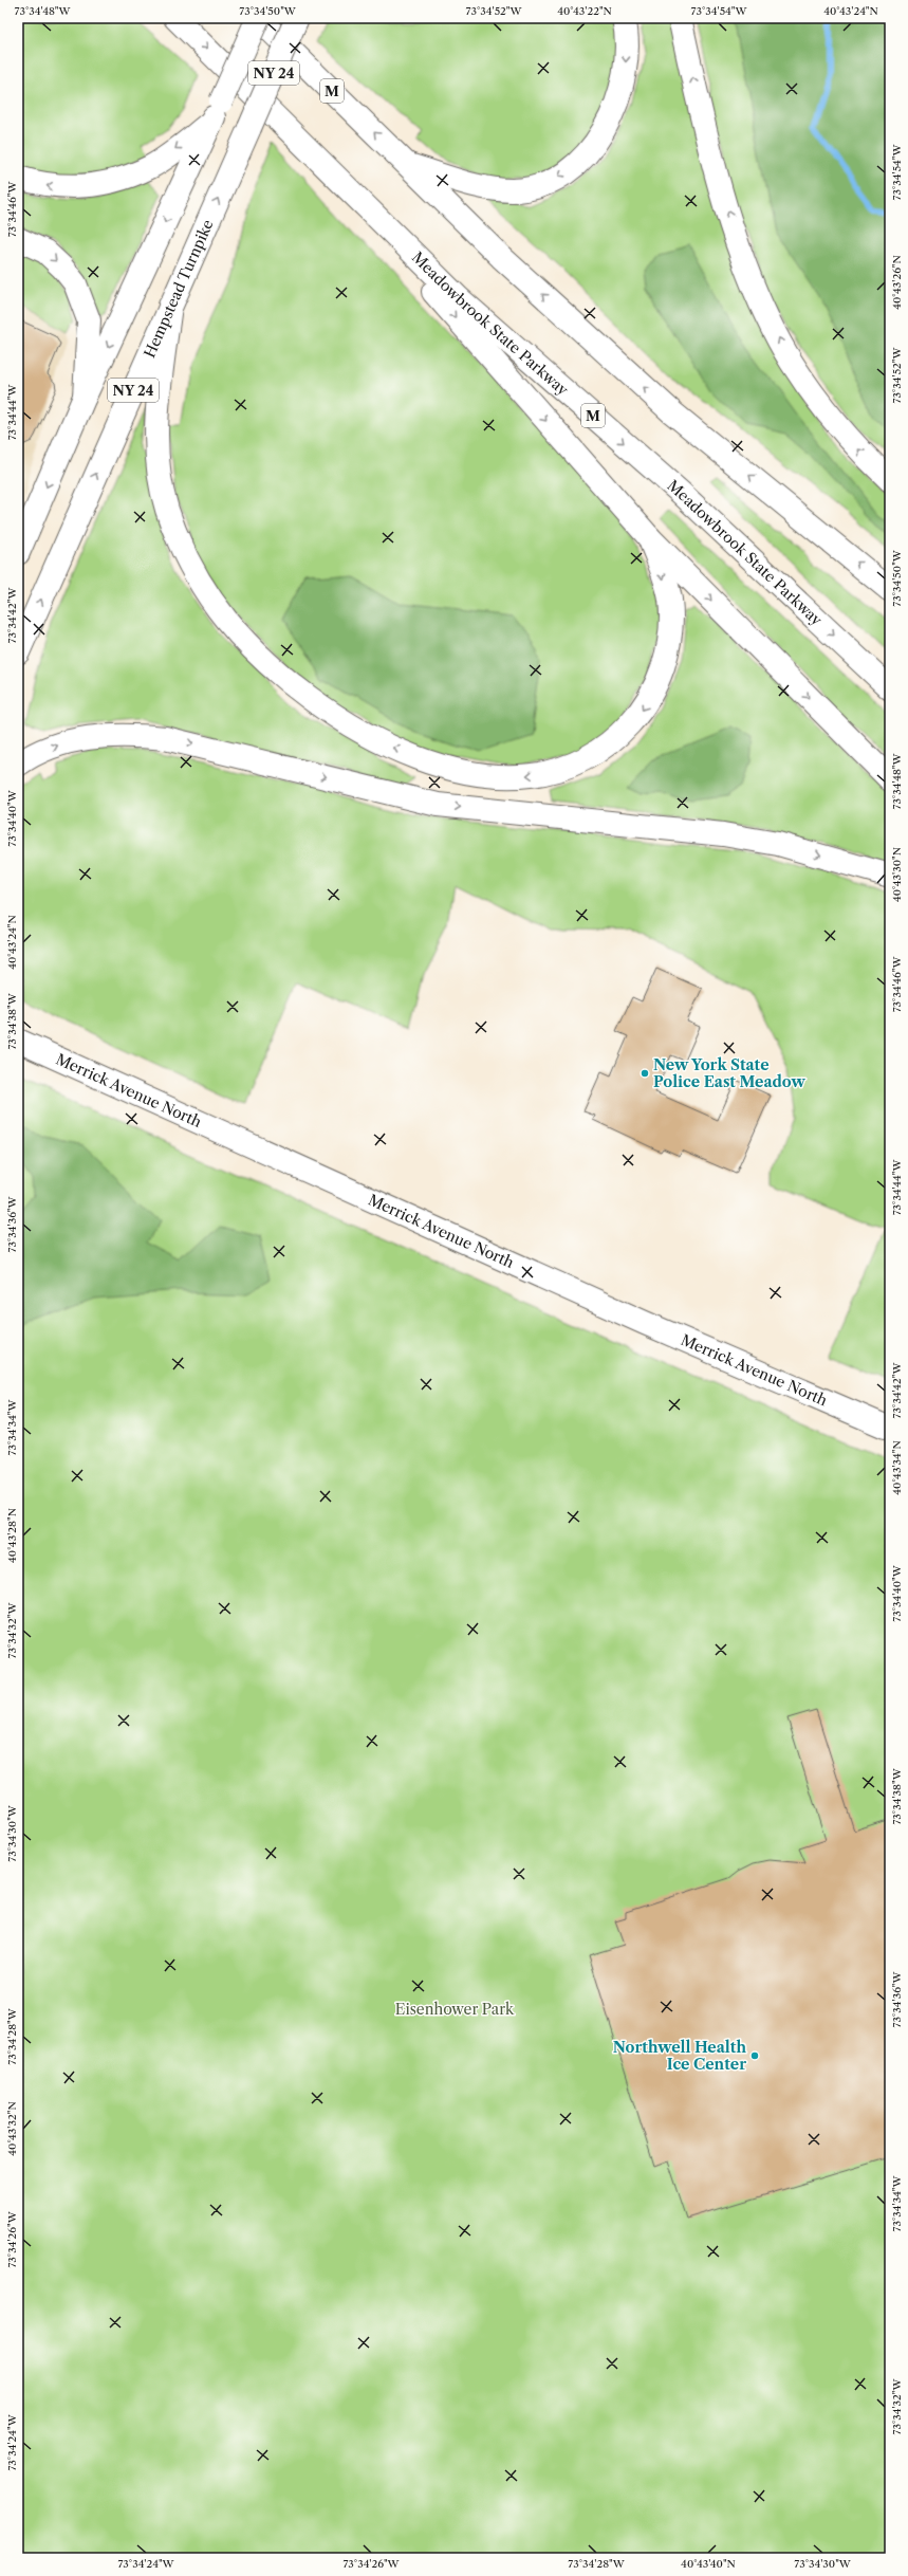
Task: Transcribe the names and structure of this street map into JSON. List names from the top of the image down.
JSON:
{
  "streets": {
    "main road": [
      "NY 24",
      "M",
      "Hempstead Turnpike",
      "Meadowbrook State Parkway",
      "Merrick Avenue North"
    ]
  },
  "crossings": [
    ["NY 24", "M"]
  ],
  "parks": ["Eisenhower Park"],
  "places": ["New York State Police East Meadow", "Northwell Health Ice Center"],
  "coordinates": [
    "73°34'48\"W",
    "73°34'50\"W",
    "73°34'52\"W",
    "40°43'22\"N",
    "73°34'54\"W",
    "40°43'24\"N",
    "73°34'46\"W",
    "40°43'26\"N",
    "73°34'44\"W",
    "73°34'42\"W",
    "73°34'40\"W",
    "40°43'30\"N",
    "73°34'38\"W",
    "73°34'36\"W",
    "73°34'34\"W",
    "40°43'34\"N",
    "40°43'28\"N",
    "73°34'32\"W",
    "73°34'30\"W",
    "73°34'28\"W",
    "40°43'32\"N",
    "73°34'26\"W",
    "73°34'24\"W",
    "40°43'40\"N"
  ]
}
